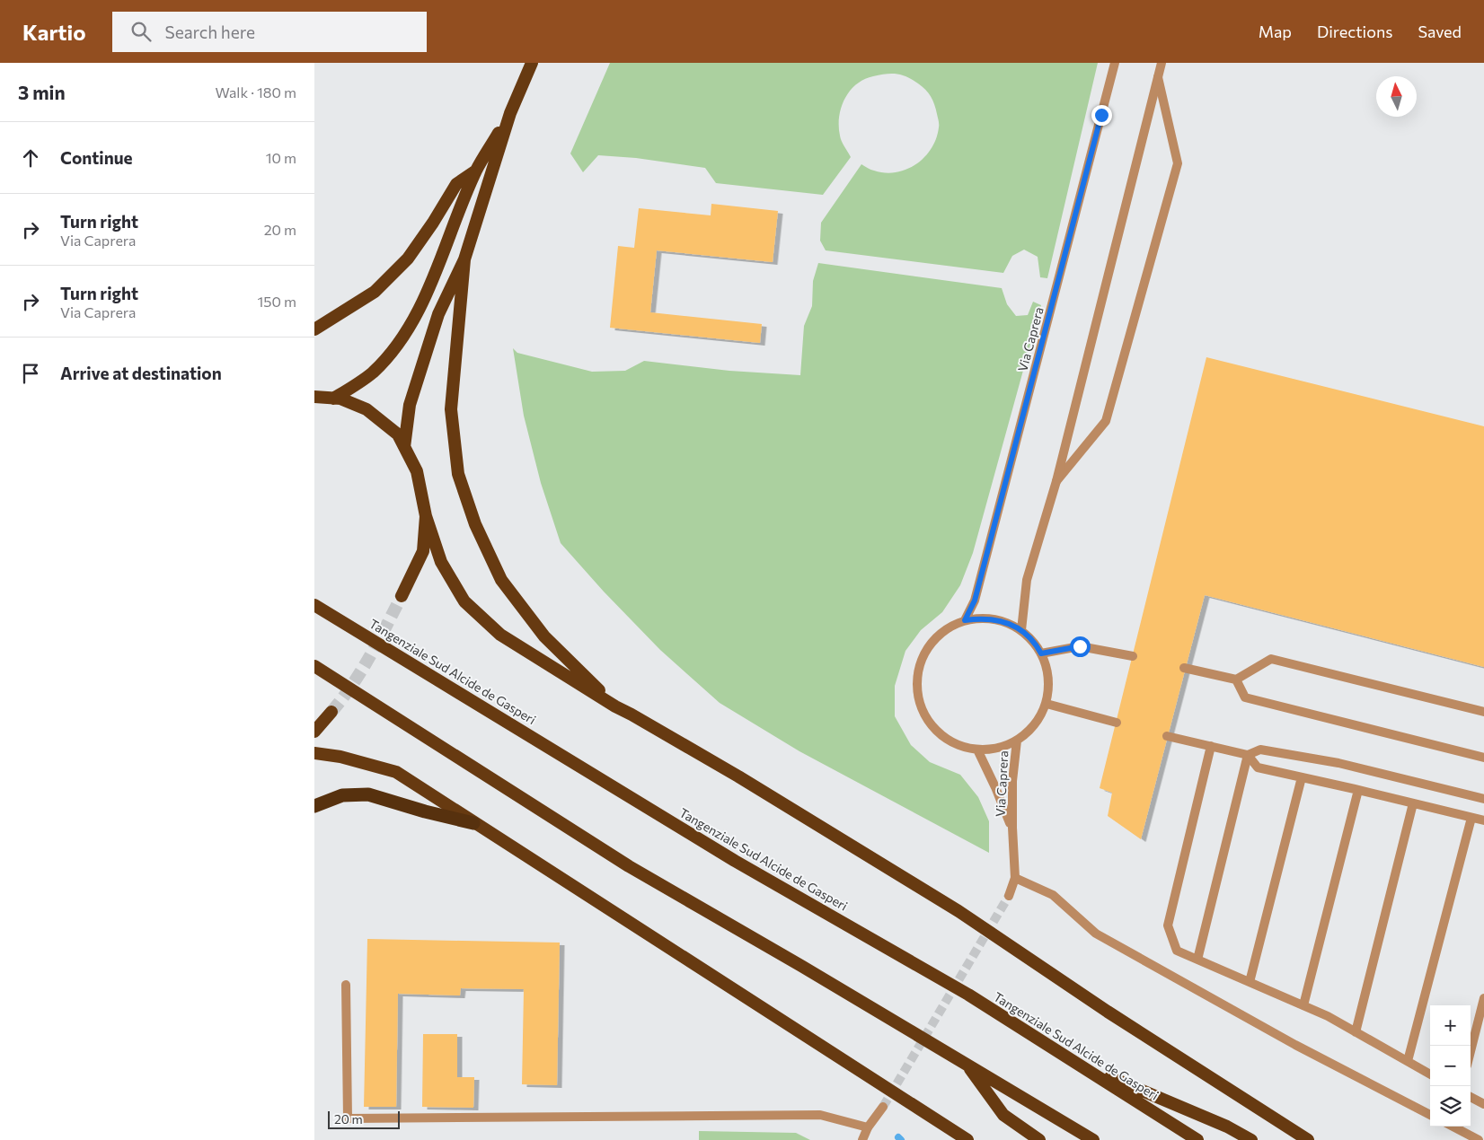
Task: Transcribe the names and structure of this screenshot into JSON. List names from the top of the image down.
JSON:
{
  "streets": {
    "highway": ["Tangenziale Sud Alcide de Gasperi"],
    "street": ["Via Caprera"]
  },
  "scale_bar": "20 m",
  "north": "top",
  "page": {
    "header": "Kartio",
    "search": "Search here",
    "nav": ["Map", "Directions", "Saved"],
    "heading": ["3 min", "Walk · 180 m"],
    "list": [
      ["Continue", "10 m"],
      ["Turn right", "Via Caprera", "20 m"],
      ["Turn right", "Via Caprera", "150 m"],
      "Arrive at destination"
    ],
    "map_buttons": ["+", "−"],
    "scale": "20 m"
  }
}
